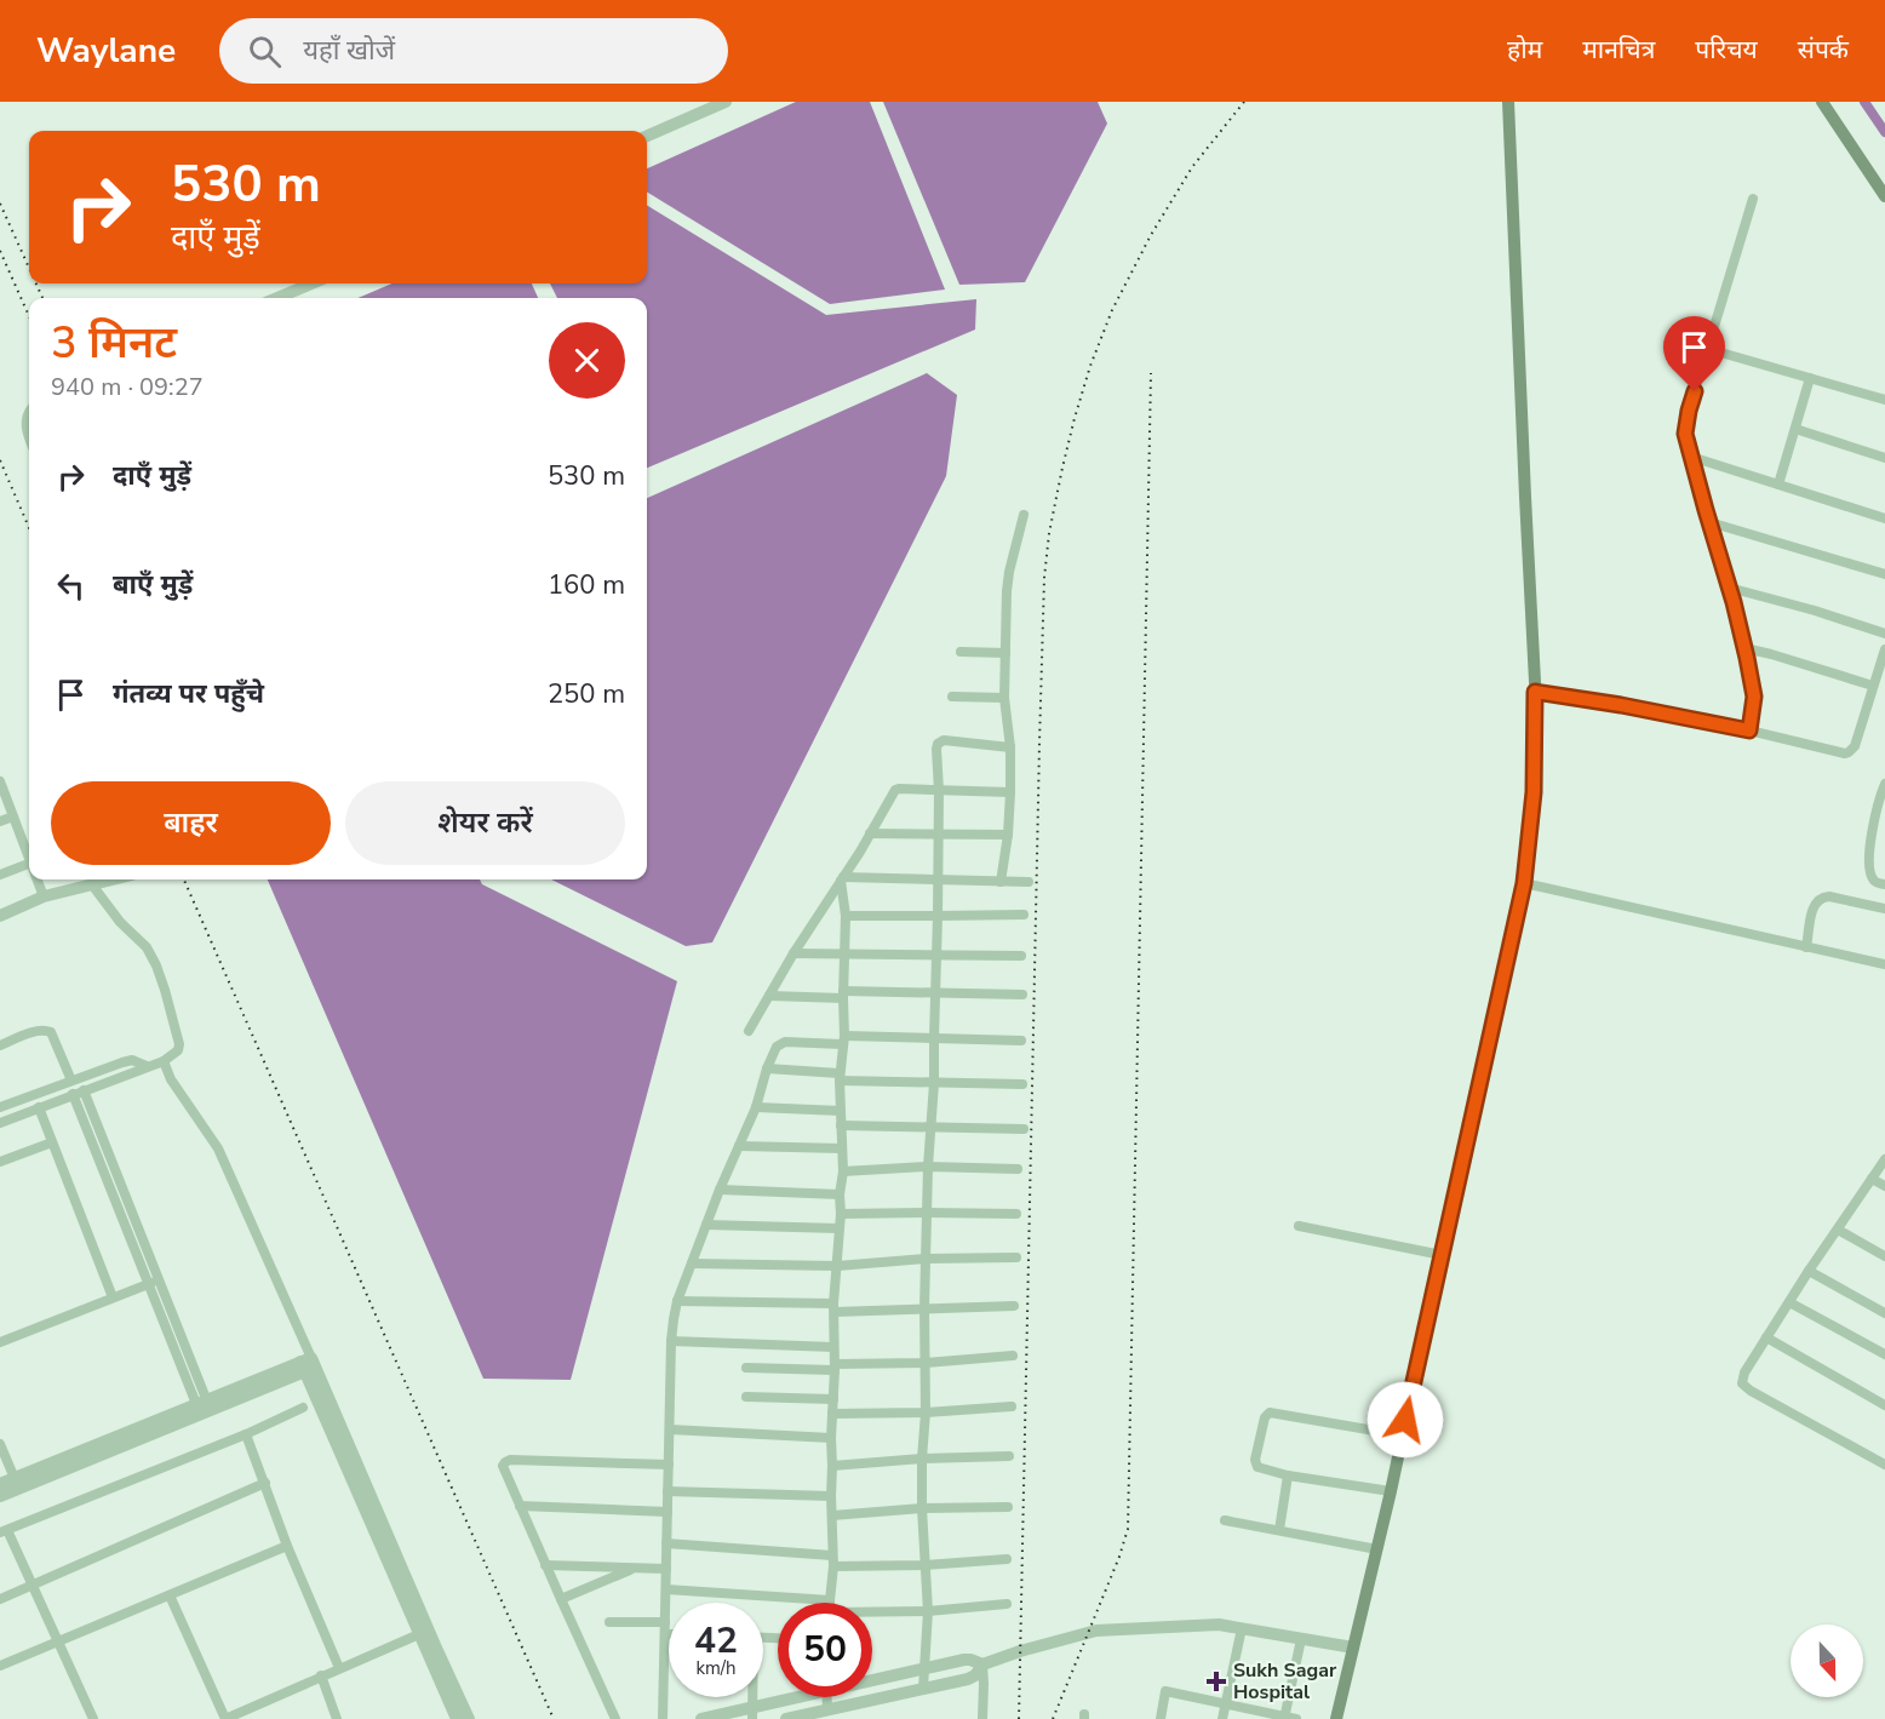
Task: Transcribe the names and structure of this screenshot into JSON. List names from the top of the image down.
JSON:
{
  "places": {
    "health": ["Sukh Sagar Hospital"]
  },
  "north": "bottom",
  "page": {
    "header": "Waylane",
    "search": "यहाँ खोजें",
    "nav": [
      "होम",
      "मानचित्र",
      "परिचय",
      "संपर्क"
    ],
    "turn": ["530 m", "दाएँ मुड़ें"],
    "heading": ["3 मिनट", "940 m · 09:27"],
    "list": [
      {
        "name": "दाएँ मुड़ें",
        "value": "530 m"
      },
      {
        "name": "बाएँ मुड़ें",
        "value": "160 m"
      },
      {
        "name": "गंतव्य पर पहुँचे",
        "value": "250 m"
      }
    ],
    "buttons": ["बाहर", "शेयर करें"],
    "speed": "42 km/h",
    "limit": "50"
  }
}
